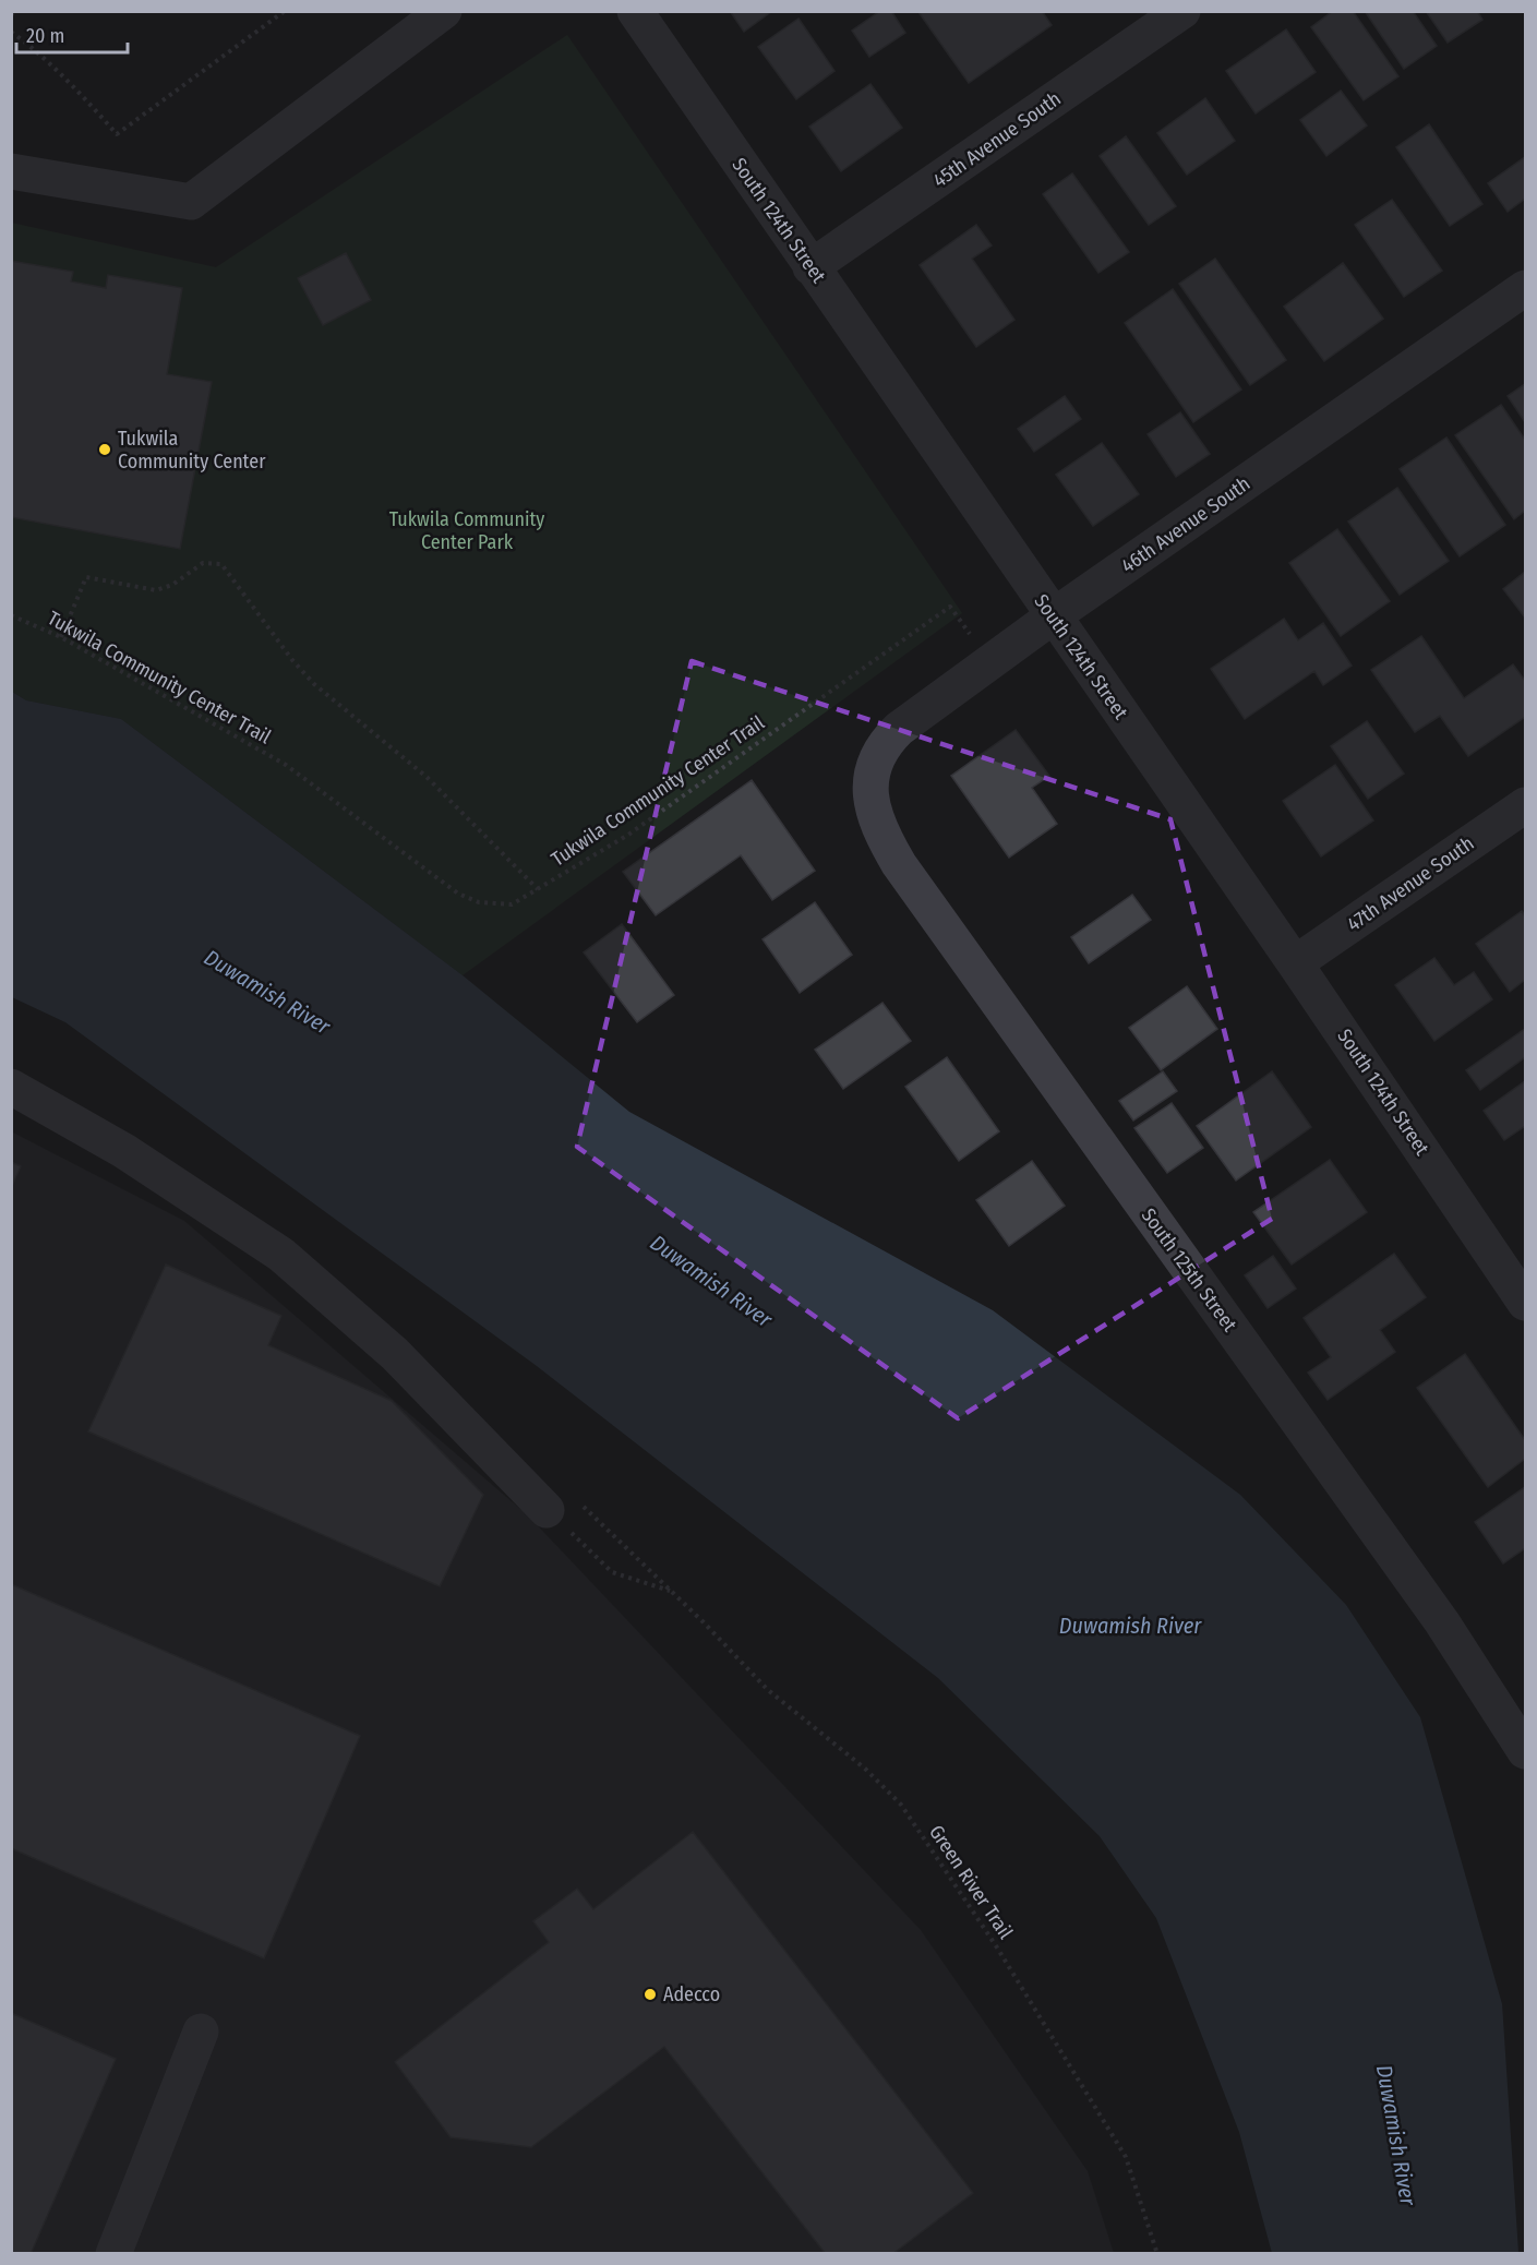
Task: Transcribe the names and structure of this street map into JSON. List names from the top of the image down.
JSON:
{
  "streets": {
    "street": [
      "45th Avenue South",
      "South 124th Street",
      "46th Avenue South",
      "47th Avenue South",
      "South 125th Street"
    ],
    "path": ["Tukwila Community Center Trail", "Green River Trail"]
  },
  "crossings": [
    ["45th Avenue South", "South 124th Street"],
    ["South 124th Street", "46th Avenue South"],
    ["South 124th Street", "47th Avenue South"],
    ["46th Avenue South", "Tukwila Community Center Trail"],
    ["46th Avenue South", "South 125th Street"]
  ],
  "water": ["Duwamish River"],
  "parks": ["Tukwila Community Center Park"],
  "places": ["Tukwila Community Center", "Adecco"],
  "scale_bar": "20 m"
}
